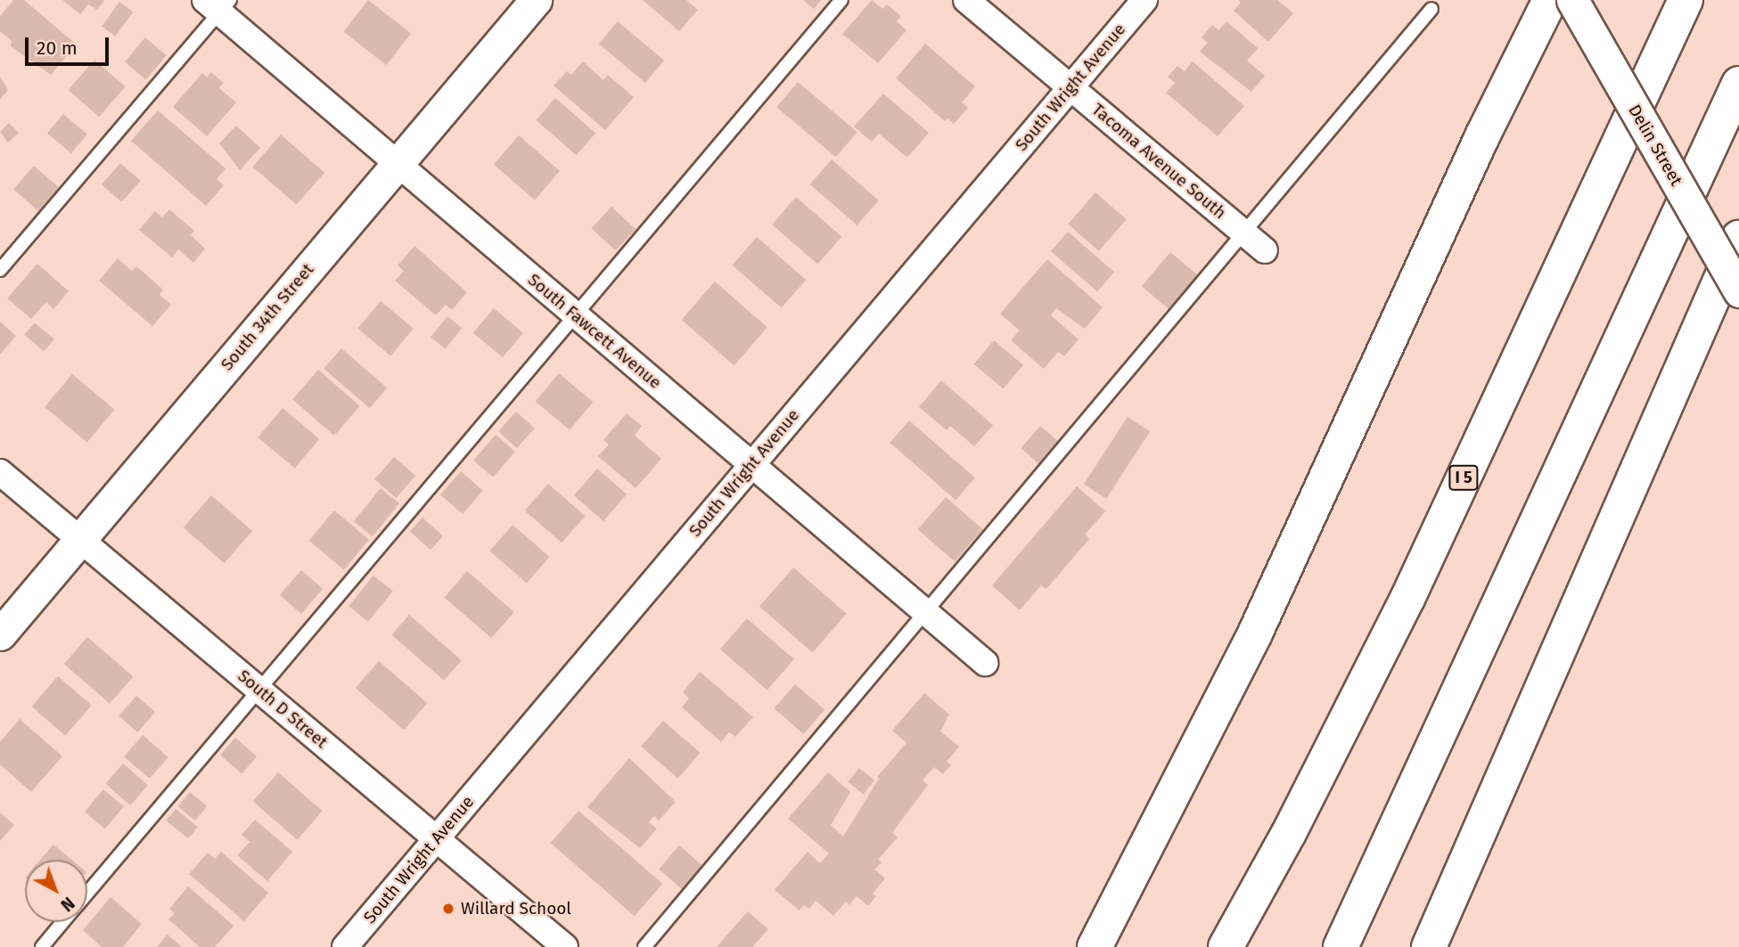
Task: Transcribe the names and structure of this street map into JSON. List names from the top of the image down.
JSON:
{
  "streets": {
    "highway": ["I 5"],
    "street": [
      "South Wright Avenue",
      "Delin Street",
      "Tacoma Avenue South",
      "South 34th Street",
      "South Fawcett Avenue",
      "South D Street"
    ]
  },
  "crossings": [
    ["South Wright Avenue", "Tacoma Avenue South"],
    ["South Wright Avenue", "South Fawcett Avenue"],
    ["South Wright Avenue", "South D Street"],
    ["South 34th Street", "South Fawcett Avenue"],
    ["South 34th Street", "South D Street"]
  ],
  "places": ["Willard School"],
  "scale_bar": "20 m",
  "north": "bottom right"
}
